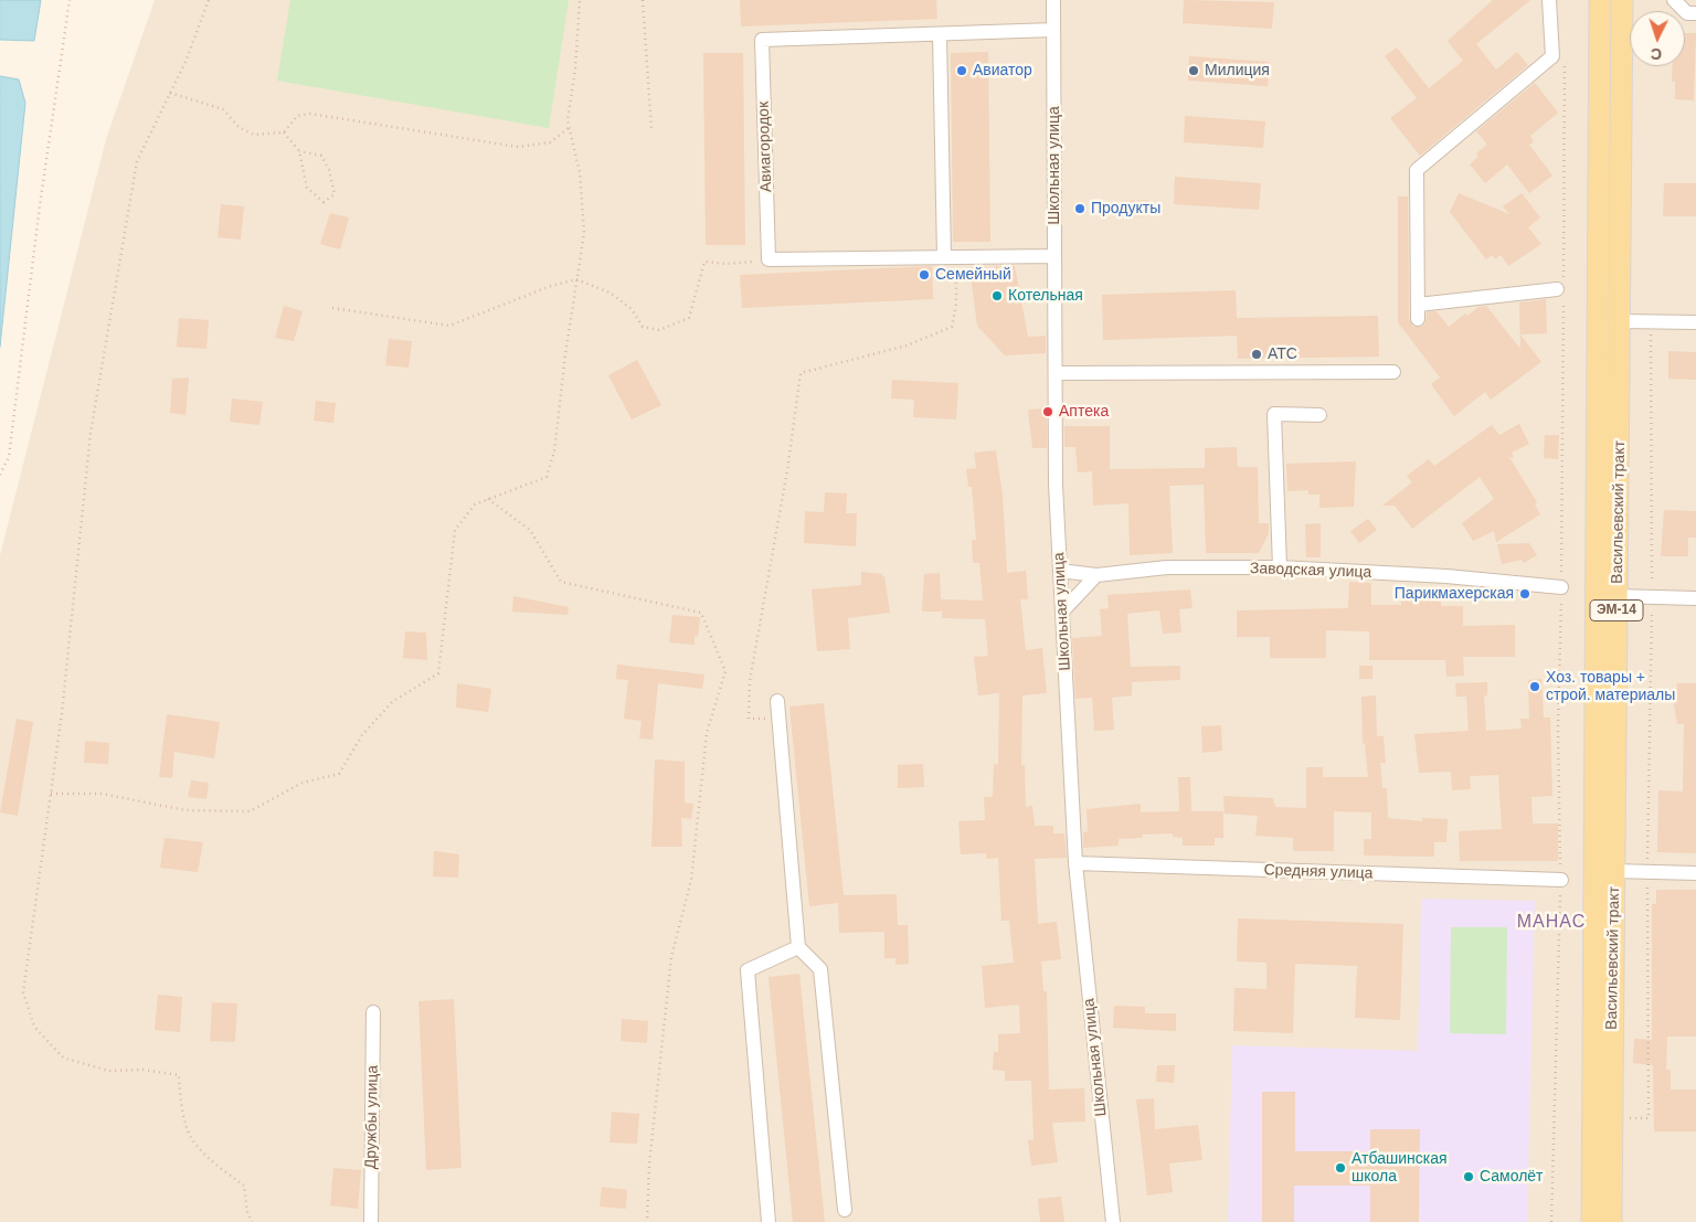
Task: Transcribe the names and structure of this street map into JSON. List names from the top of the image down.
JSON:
{
  "streets": {
    "main road": ["Васильевский тракт", "ЭМ-14"],
    "street": [
      "Авиагородок",
      "Школьная улица",
      "Заводская улица",
      "Средняя улица",
      "Дружбы улица"
    ]
  },
  "crossings": [
    ["Авиагородок", "Школьная улица"],
    ["Школьная улица", "Заводская улица"],
    ["Школьная улица", "Средняя улица"]
  ],
  "districts": ["МАНАС"],
  "places": [
    "Авиатор",
    "Милиция",
    "Продукты",
    "Семейный",
    "Котельная",
    "АТС",
    "Аптека",
    "Парикмахерская",
    "Хоз. товары + строй. материалы",
    "Атбашинская школа",
    "Самолёт"
  ],
  "north": "bottom"
}
